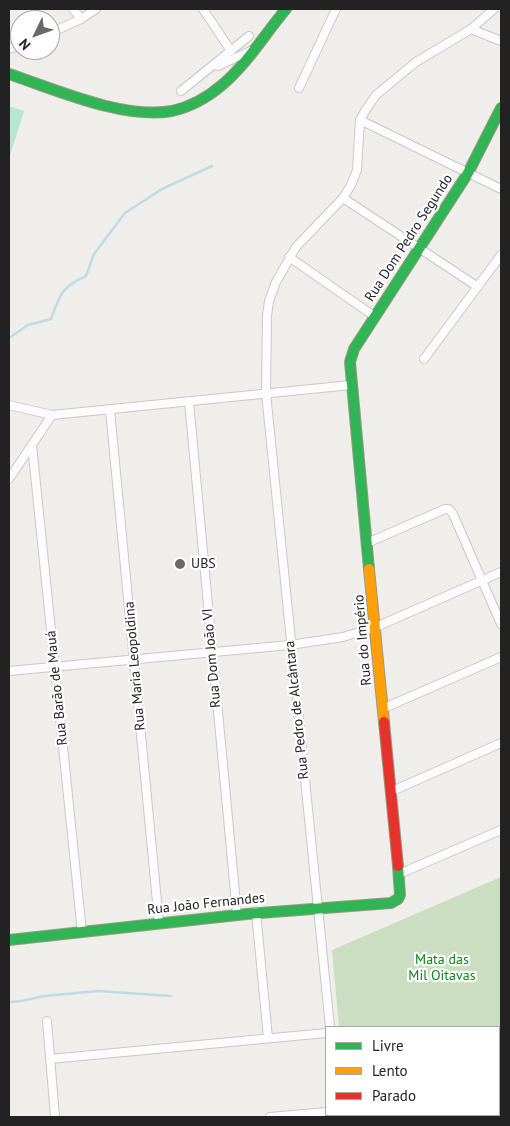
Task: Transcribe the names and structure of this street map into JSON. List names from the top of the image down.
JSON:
{
  "streets": {
    "main road": ["Rua Dom Pedro Segundo", "Rua do Império", "Rua João Fernandes"],
    "street": [
      "Rua Dom João VI",
      "Rua Maria Leopoldina",
      "Rua Barão de Mauá",
      "Rua Pedro de Alcântara"
    ]
  },
  "crossings": [
    ["Rua Dom Pedro Segundo", "Rua do Império"],
    ["Rua do Império", "Rua João Fernandes"],
    ["Rua Dom João VI", "Rua João Fernandes"],
    ["Rua Maria Leopoldina", "Rua João Fernandes"],
    ["Rua Barão de Mauá", "Rua João Fernandes"],
    ["Rua Pedro de Alcântara", "Rua João Fernandes"]
  ],
  "parks": ["Mata das Mil Oitavas"],
  "places": ["UBS"],
  "legend": ["Livre", "Lento", "Parado"],
  "north": "bottom left"
}
